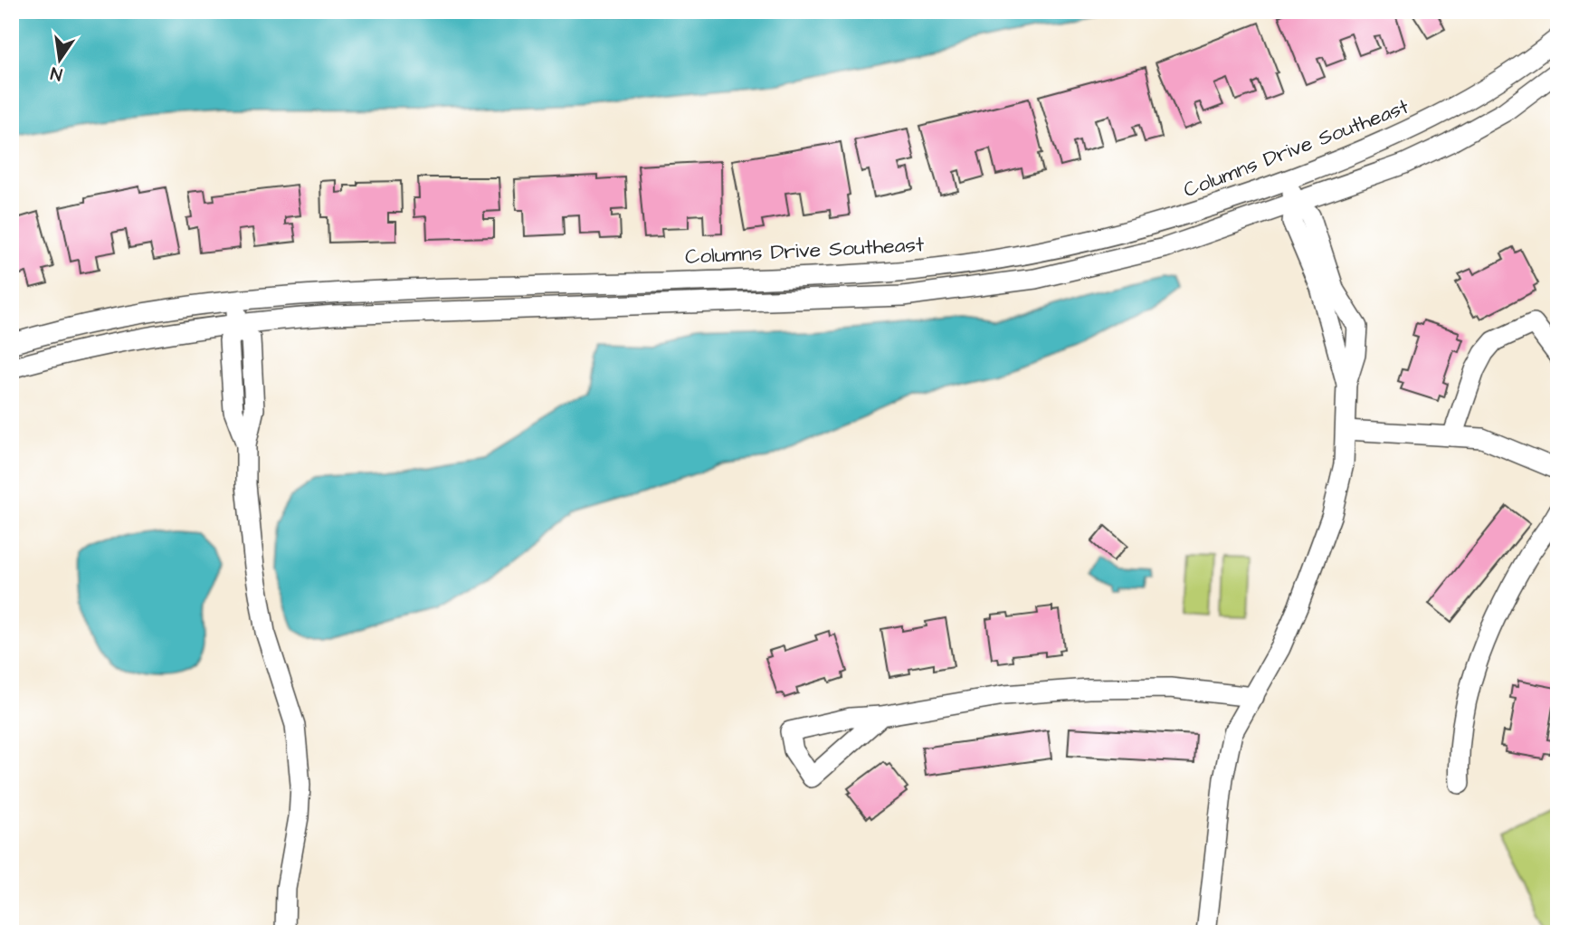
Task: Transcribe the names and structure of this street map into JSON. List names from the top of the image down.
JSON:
{
  "streets": {
    "street": ["Columns Drive Southeast"]
  },
  "north": "bottom"
}
